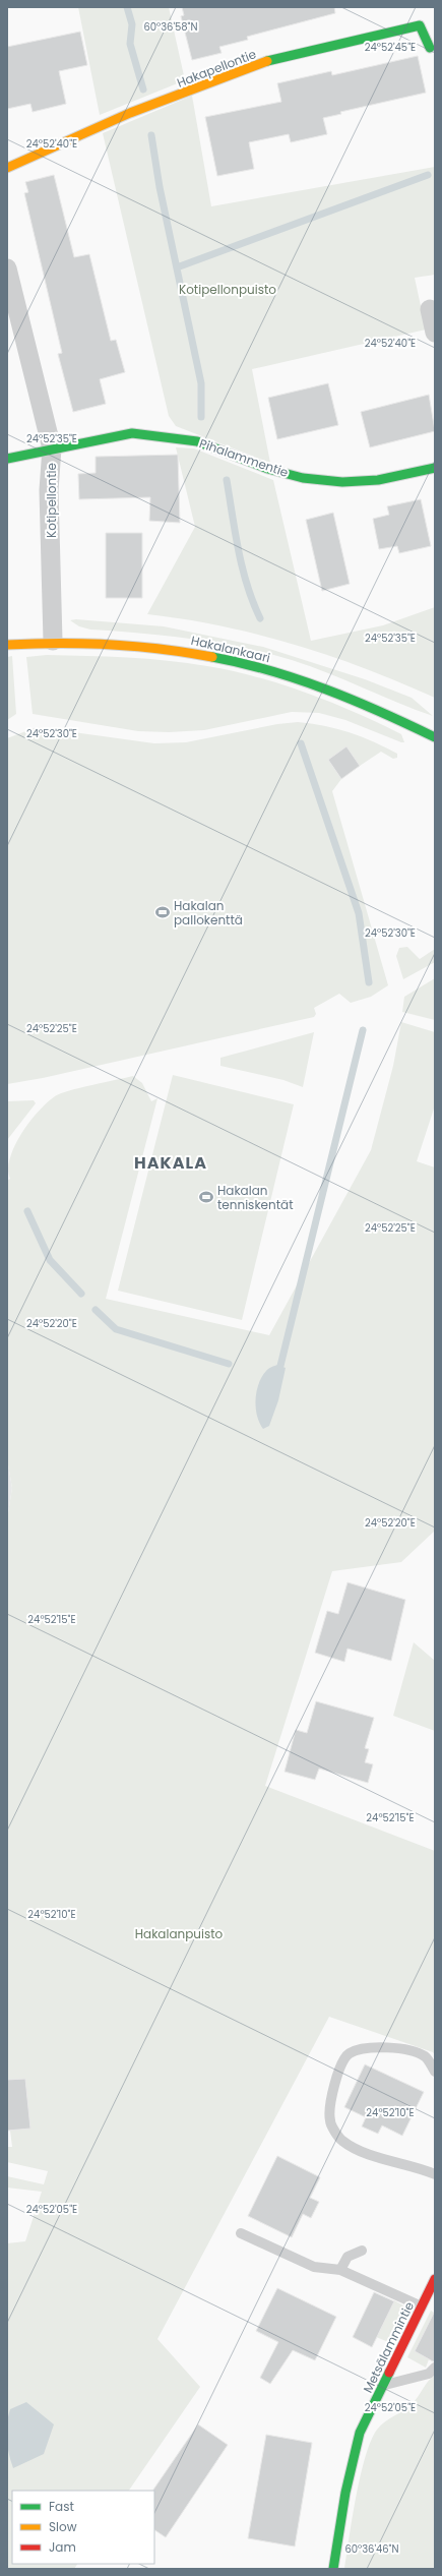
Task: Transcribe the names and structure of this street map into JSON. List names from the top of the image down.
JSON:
{
  "streets": {
    "street": [
      "Hakapellontie",
      "Pihalammentie",
      "Kotipellontie",
      "Hakalankaari",
      "Metsälammintie"
    ]
  },
  "crossings": [
    ["Pihalammentie", "Kotipellontie"],
    ["Kotipellontie", "Hakalankaari"]
  ],
  "districts": ["HAKALA"],
  "parks": ["Kotipellonpuisto", "Hakalanpuisto"],
  "places": {
    "sports": ["Hakalan pallokenttä", "Hakalan tenniskentät"]
  },
  "legend": ["Fast", "Slow", "Jam"],
  "coordinates": [
    "60°36'58\"N",
    "24°52'45\"E",
    "24°52'40\"E",
    "24°52'35\"E",
    "24°52'30\"E",
    "24°52'25\"E",
    "24°52'20\"E",
    "24°52'15\"E",
    "24°52'10\"E",
    "24°52'05\"E",
    "60°36'46\"N"
  ]
}
